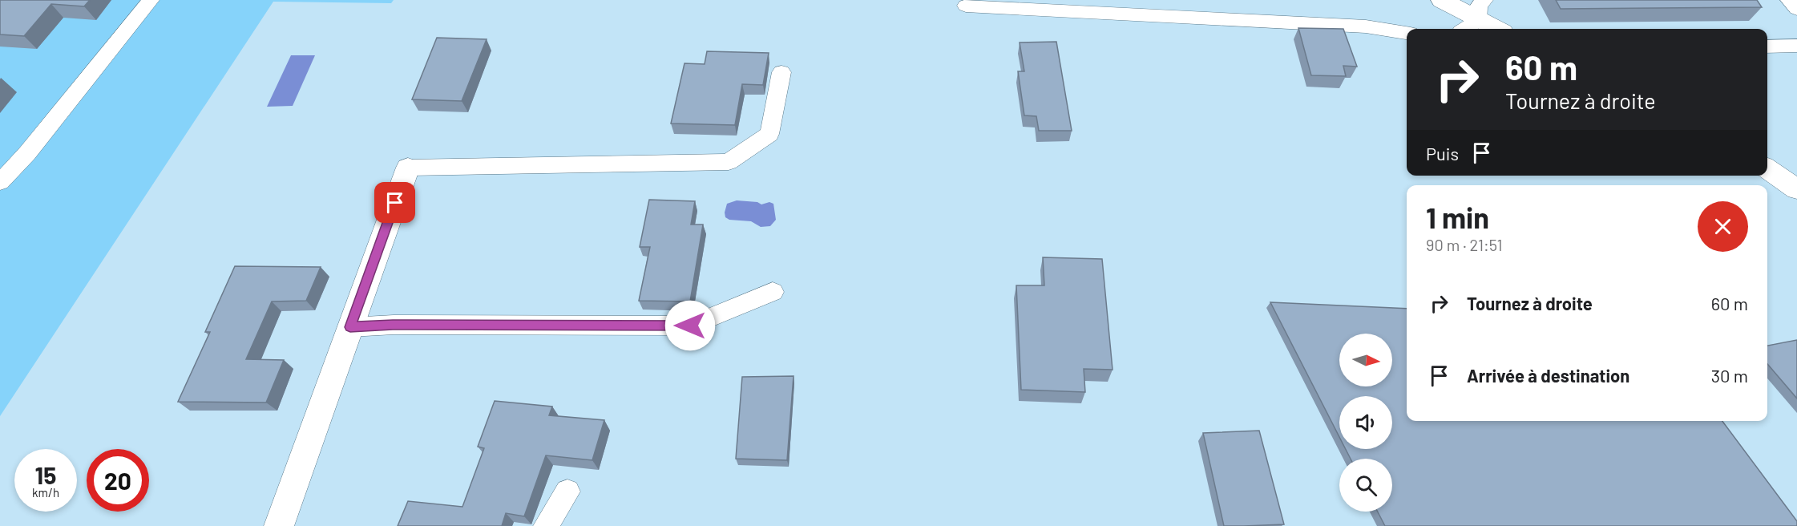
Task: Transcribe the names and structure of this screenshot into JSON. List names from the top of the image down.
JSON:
{
  "north": "right",
  "page": {
    "turn": ["60 m", "Tournez à droite"],
    "then": "Puis",
    "heading": ["1 min", "90 m · 21:51"],
    "list": [
      {
        "name": "Tournez à droite",
        "value": "60 m"
      },
      {
        "name": "Arrivée à destination",
        "value": "30 m"
      }
    ],
    "speed": "15 km/h",
    "limit": "20"
  }
}
